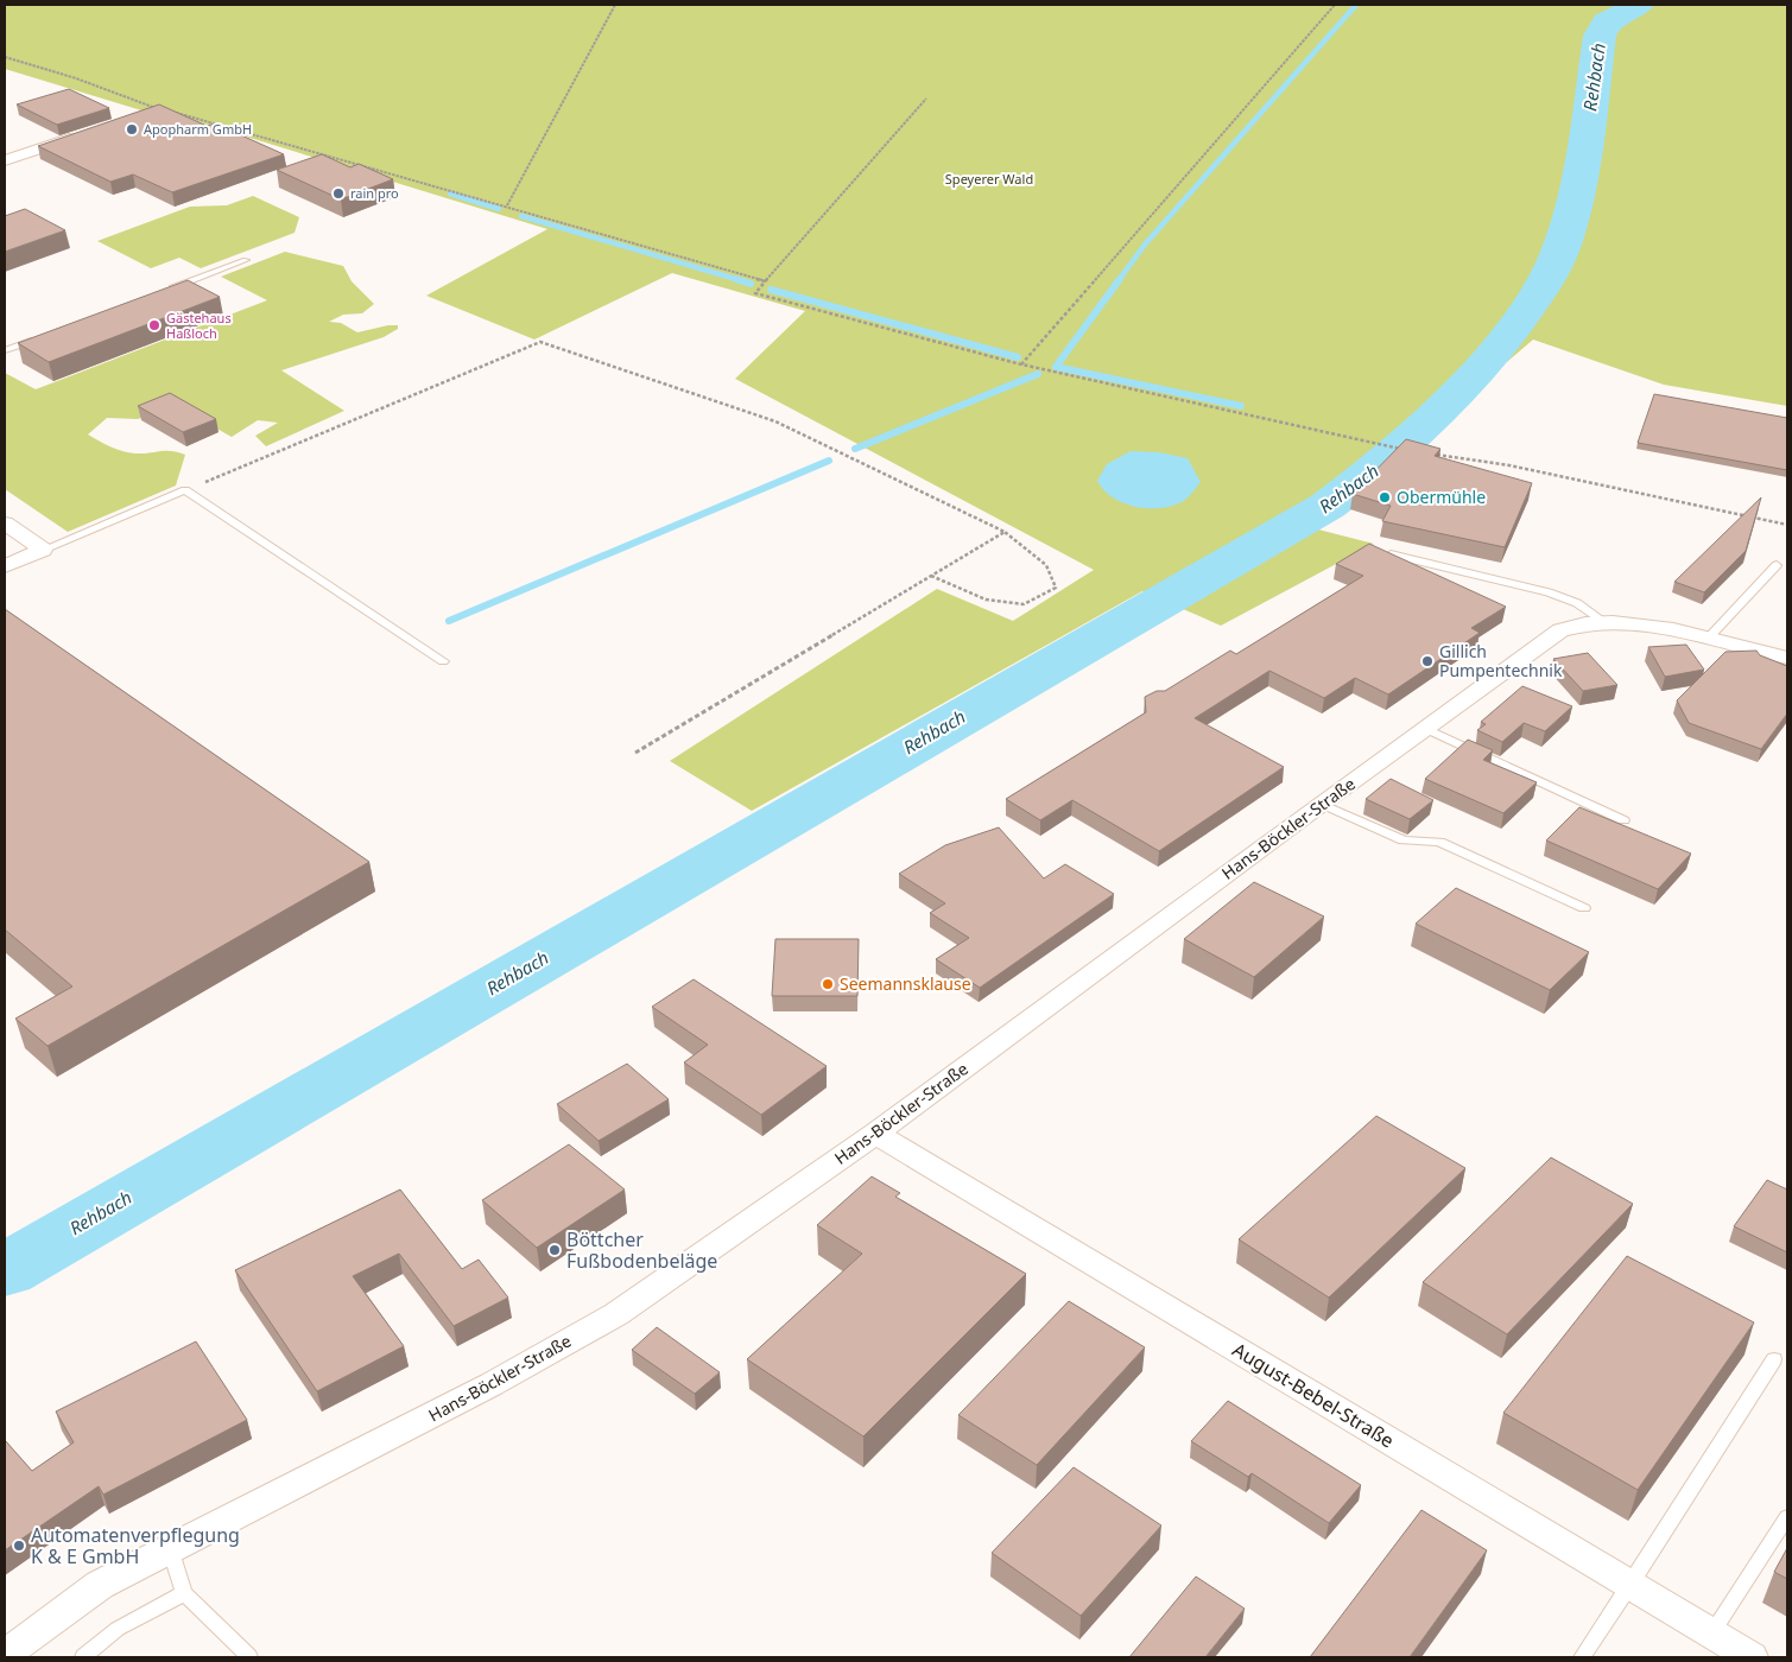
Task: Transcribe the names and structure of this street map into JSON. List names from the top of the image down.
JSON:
{
  "streets": {
    "street": ["Hans-Böckler-Straße", "August-Bebel-Straße"]
  },
  "crossings": [
    ["Hans-Böckler-Straße", "August-Bebel-Straße"]
  ],
  "water": ["Rehbach"],
  "parks": ["Speyerer Wald"],
  "places": [
    "Apopharm GmbH",
    "rain pro",
    "Gästehaus Haßloch",
    "Obermühle",
    "Gillich Pumpentechnik",
    "Seemannsklause",
    "Böttcher Fußbodenbeläge",
    "Automatenverpflegung K & E GmbH"
  ]
}
